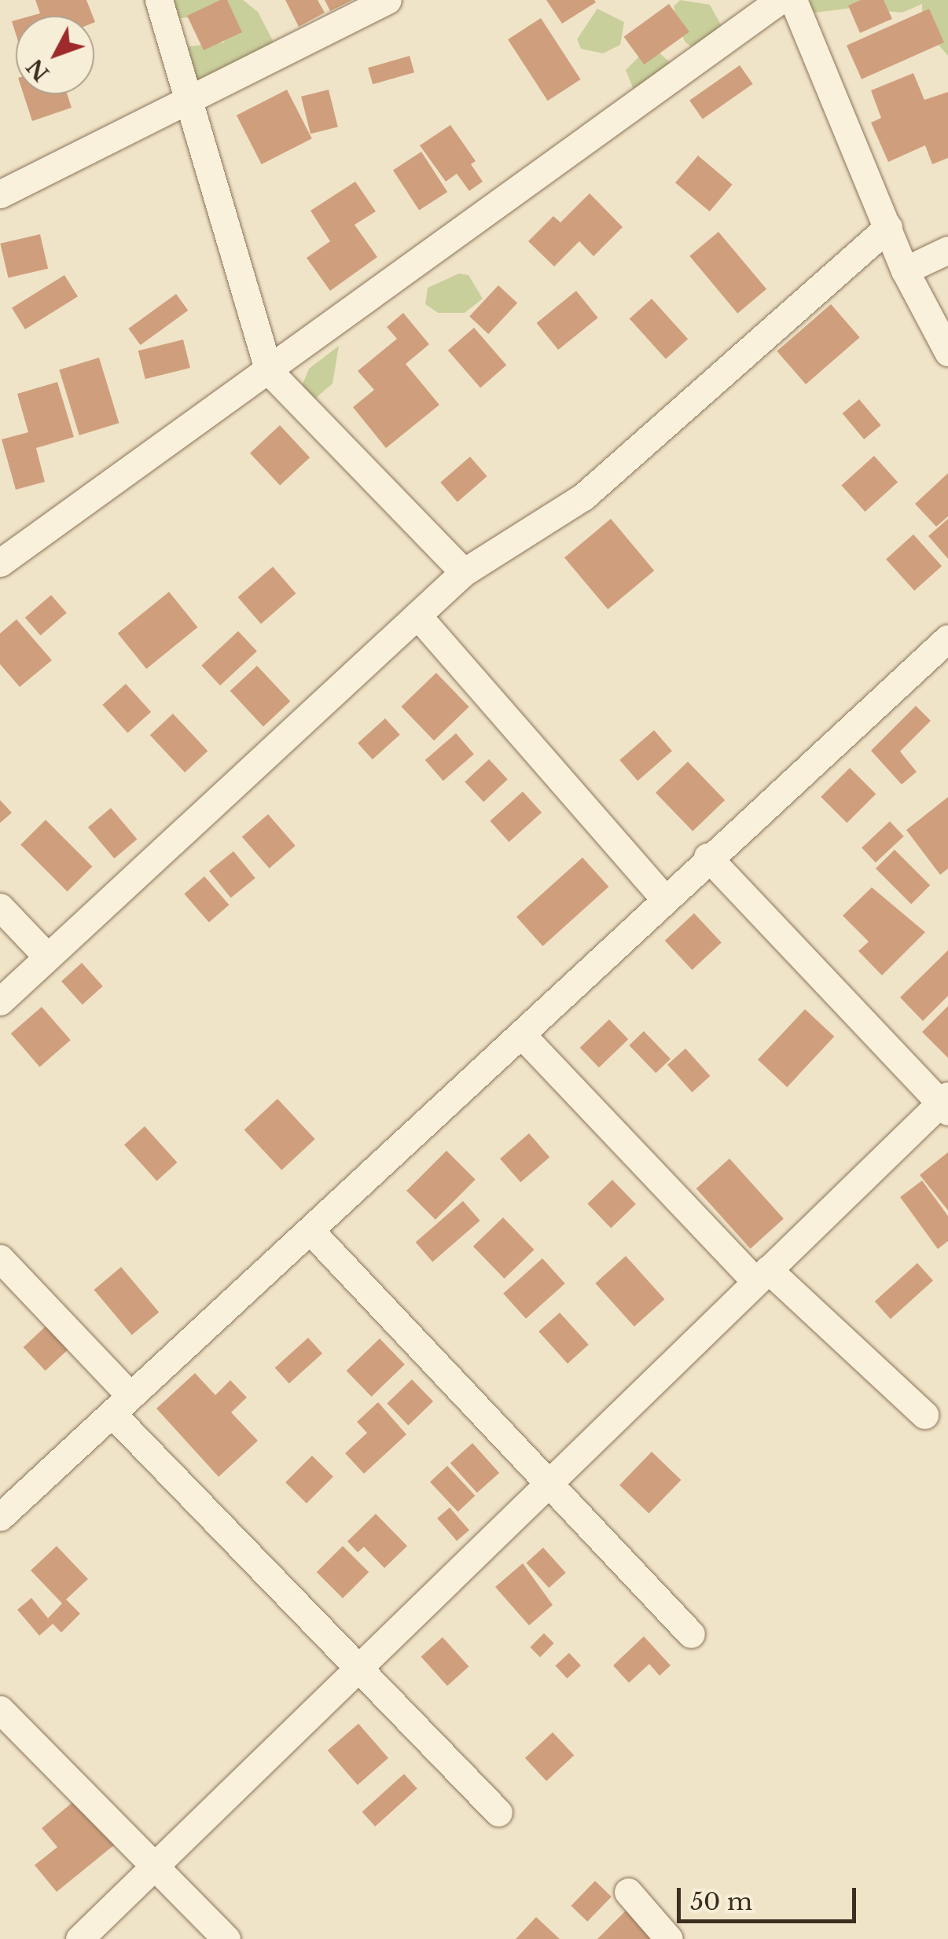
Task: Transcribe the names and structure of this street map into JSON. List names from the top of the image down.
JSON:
{
  "scale_bar": "50 m",
  "north": "bottom left"
}
